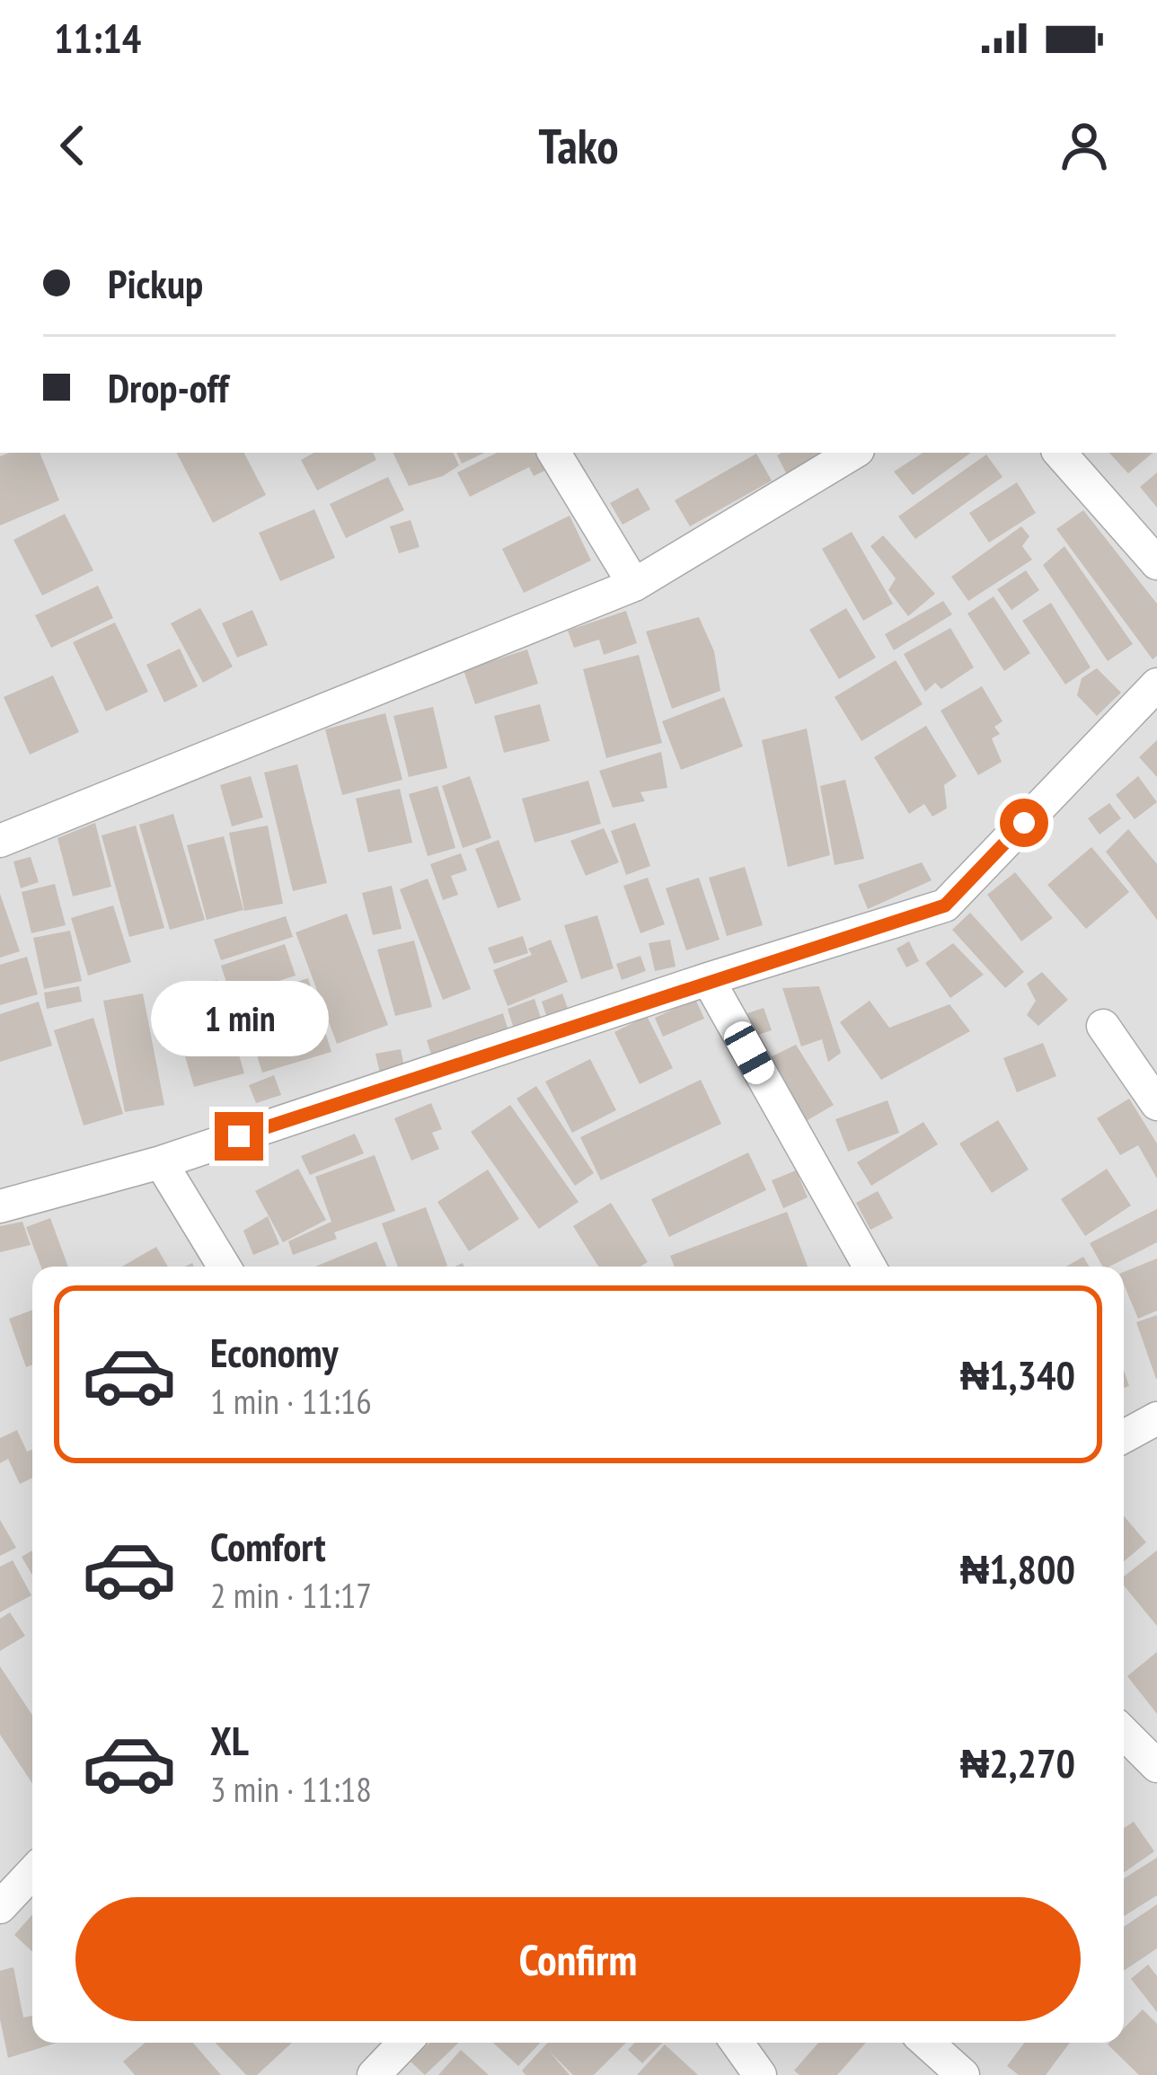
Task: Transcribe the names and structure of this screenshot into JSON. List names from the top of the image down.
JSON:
{
  "page": {
    "status": "11:14",
    "header": "Tako",
    "banner": ["Pickup", "Drop-off"],
    "bubble": "1 min",
    "list": [
      {
        "name": "Economy",
        "note": "1 min · 11:16",
        "value": "₦1,340"
      },
      {
        "name": "Comfort",
        "note": "2 min · 11:17",
        "value": "₦1,800"
      },
      {
        "name": "XL",
        "note": "3 min · 11:18",
        "value": "₦2,270"
      }
    ],
    "buttons": "Confirm"
  }
}
